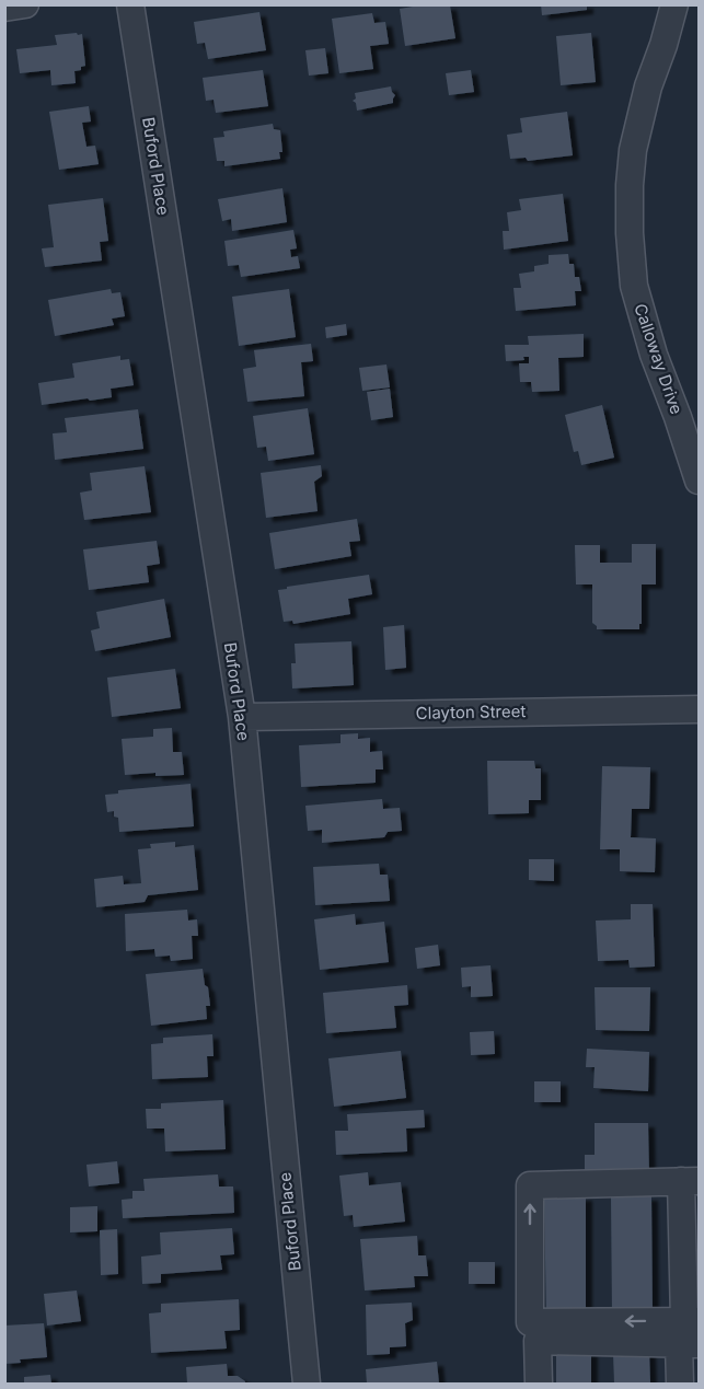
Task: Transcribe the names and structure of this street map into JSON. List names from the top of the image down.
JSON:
{
  "streets": {
    "street": ["Buford Place", "Calloway Drive", "Clayton Street"]
  },
  "crossings": [
    ["Buford Place", "Clayton Street"]
  ]
}
